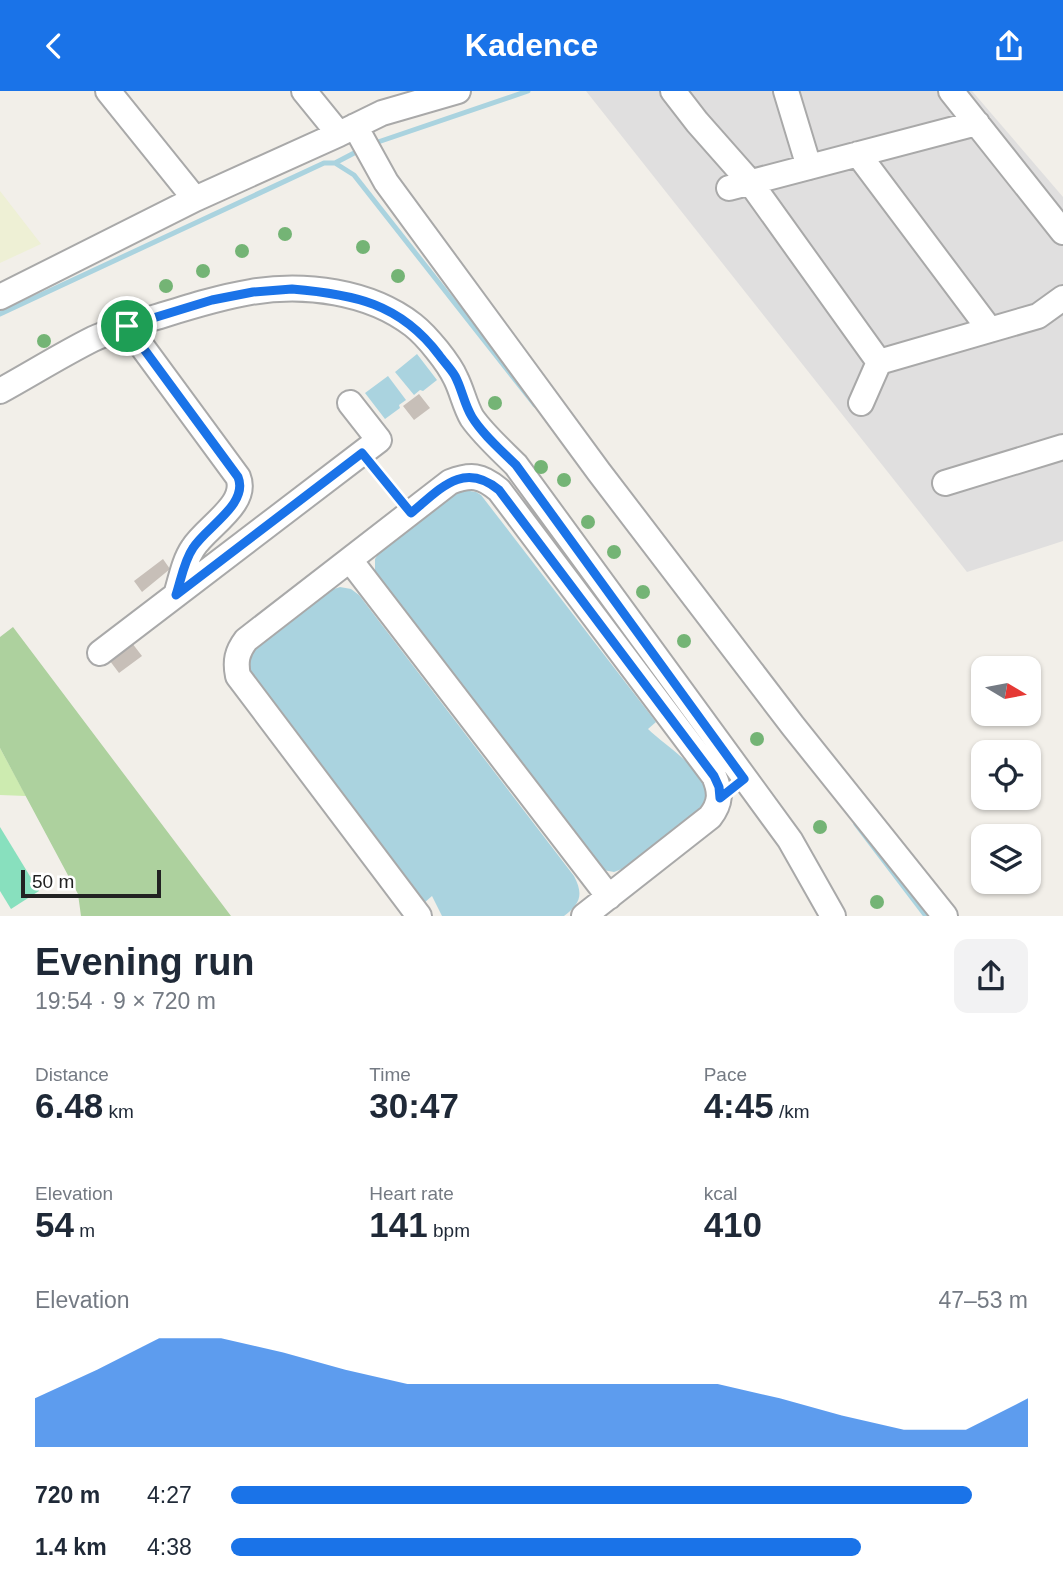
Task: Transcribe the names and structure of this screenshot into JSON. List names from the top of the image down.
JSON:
{
  "scale_bar": "50 m",
  "north": "right",
  "page": {
    "header": "Kadence",
    "scale": "50 m",
    "heading": ["Evening run", "19:54 · 9 × 720 m"],
    "stats": [
      ["Distance", "6.48 km"],
      ["Time", "30:47"],
      ["Pace", "4:45 /km"],
      ["Elevation", "54 m"],
      ["Heart rate", "141 bpm"],
      ["kcal", "410"]
    ],
    "chart": ["Elevation", "47–53 m"],
    "list": [
      {
        "name": "720 m",
        "note": "4:27"
      },
      {
        "name": "1.4 km",
        "note": "4:38"
      }
    ]
  }
}
